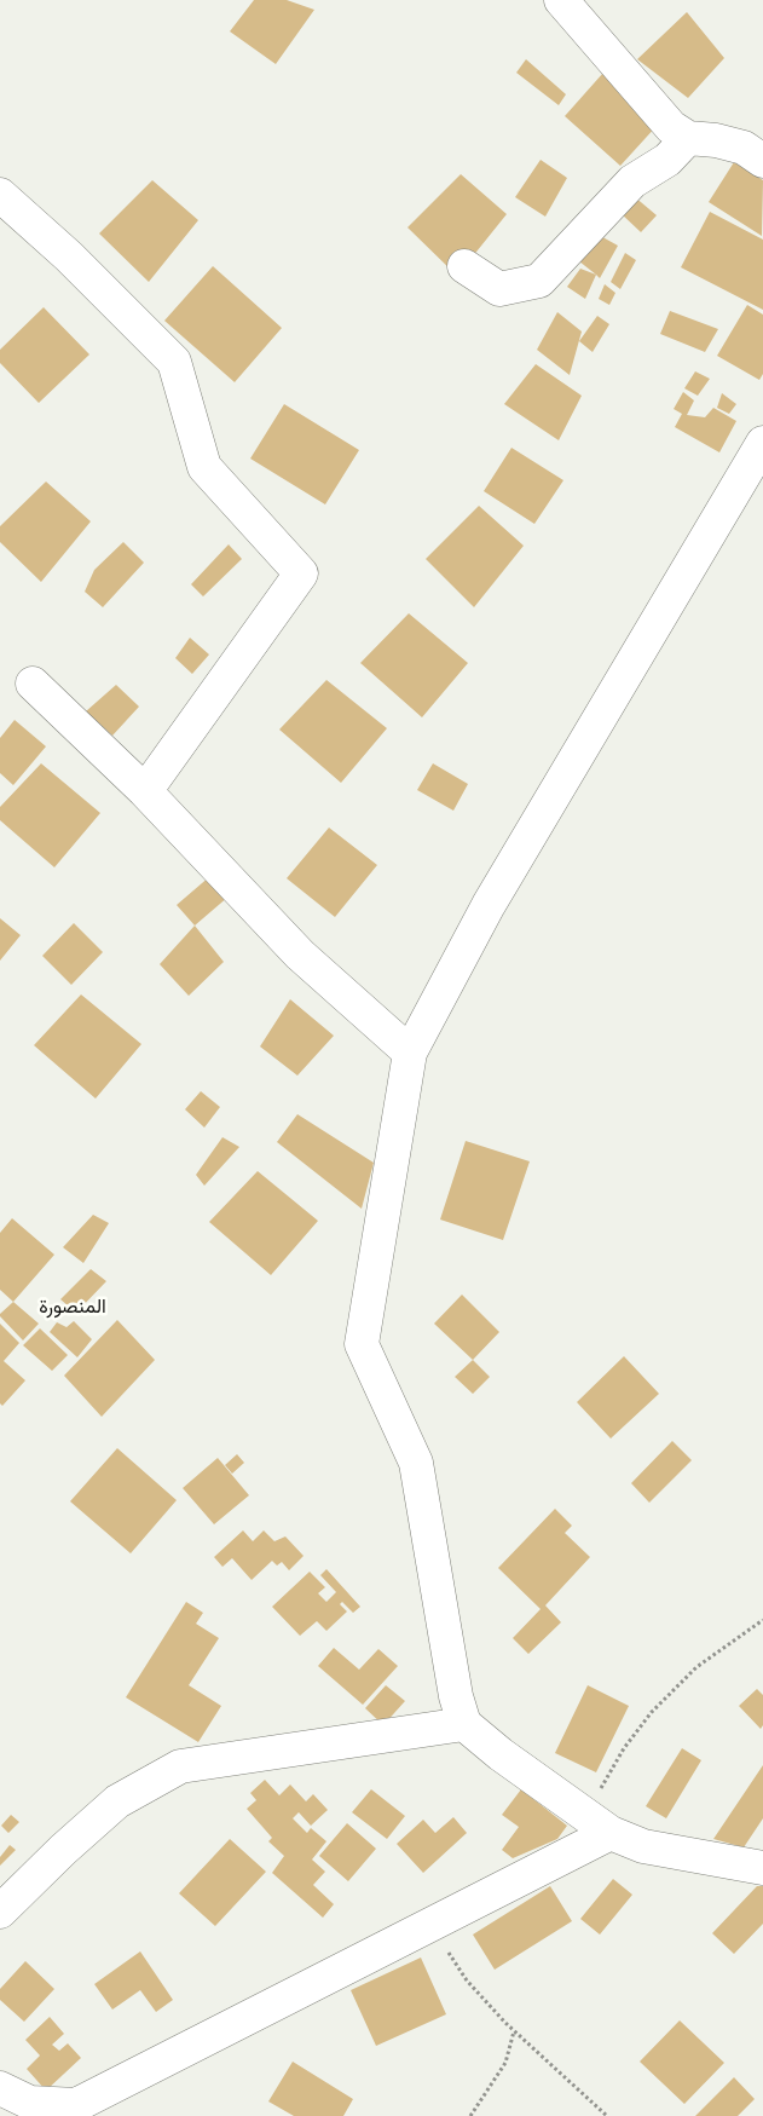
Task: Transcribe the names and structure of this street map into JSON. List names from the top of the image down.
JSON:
{
  "districts": ["المنصورة"]
}
